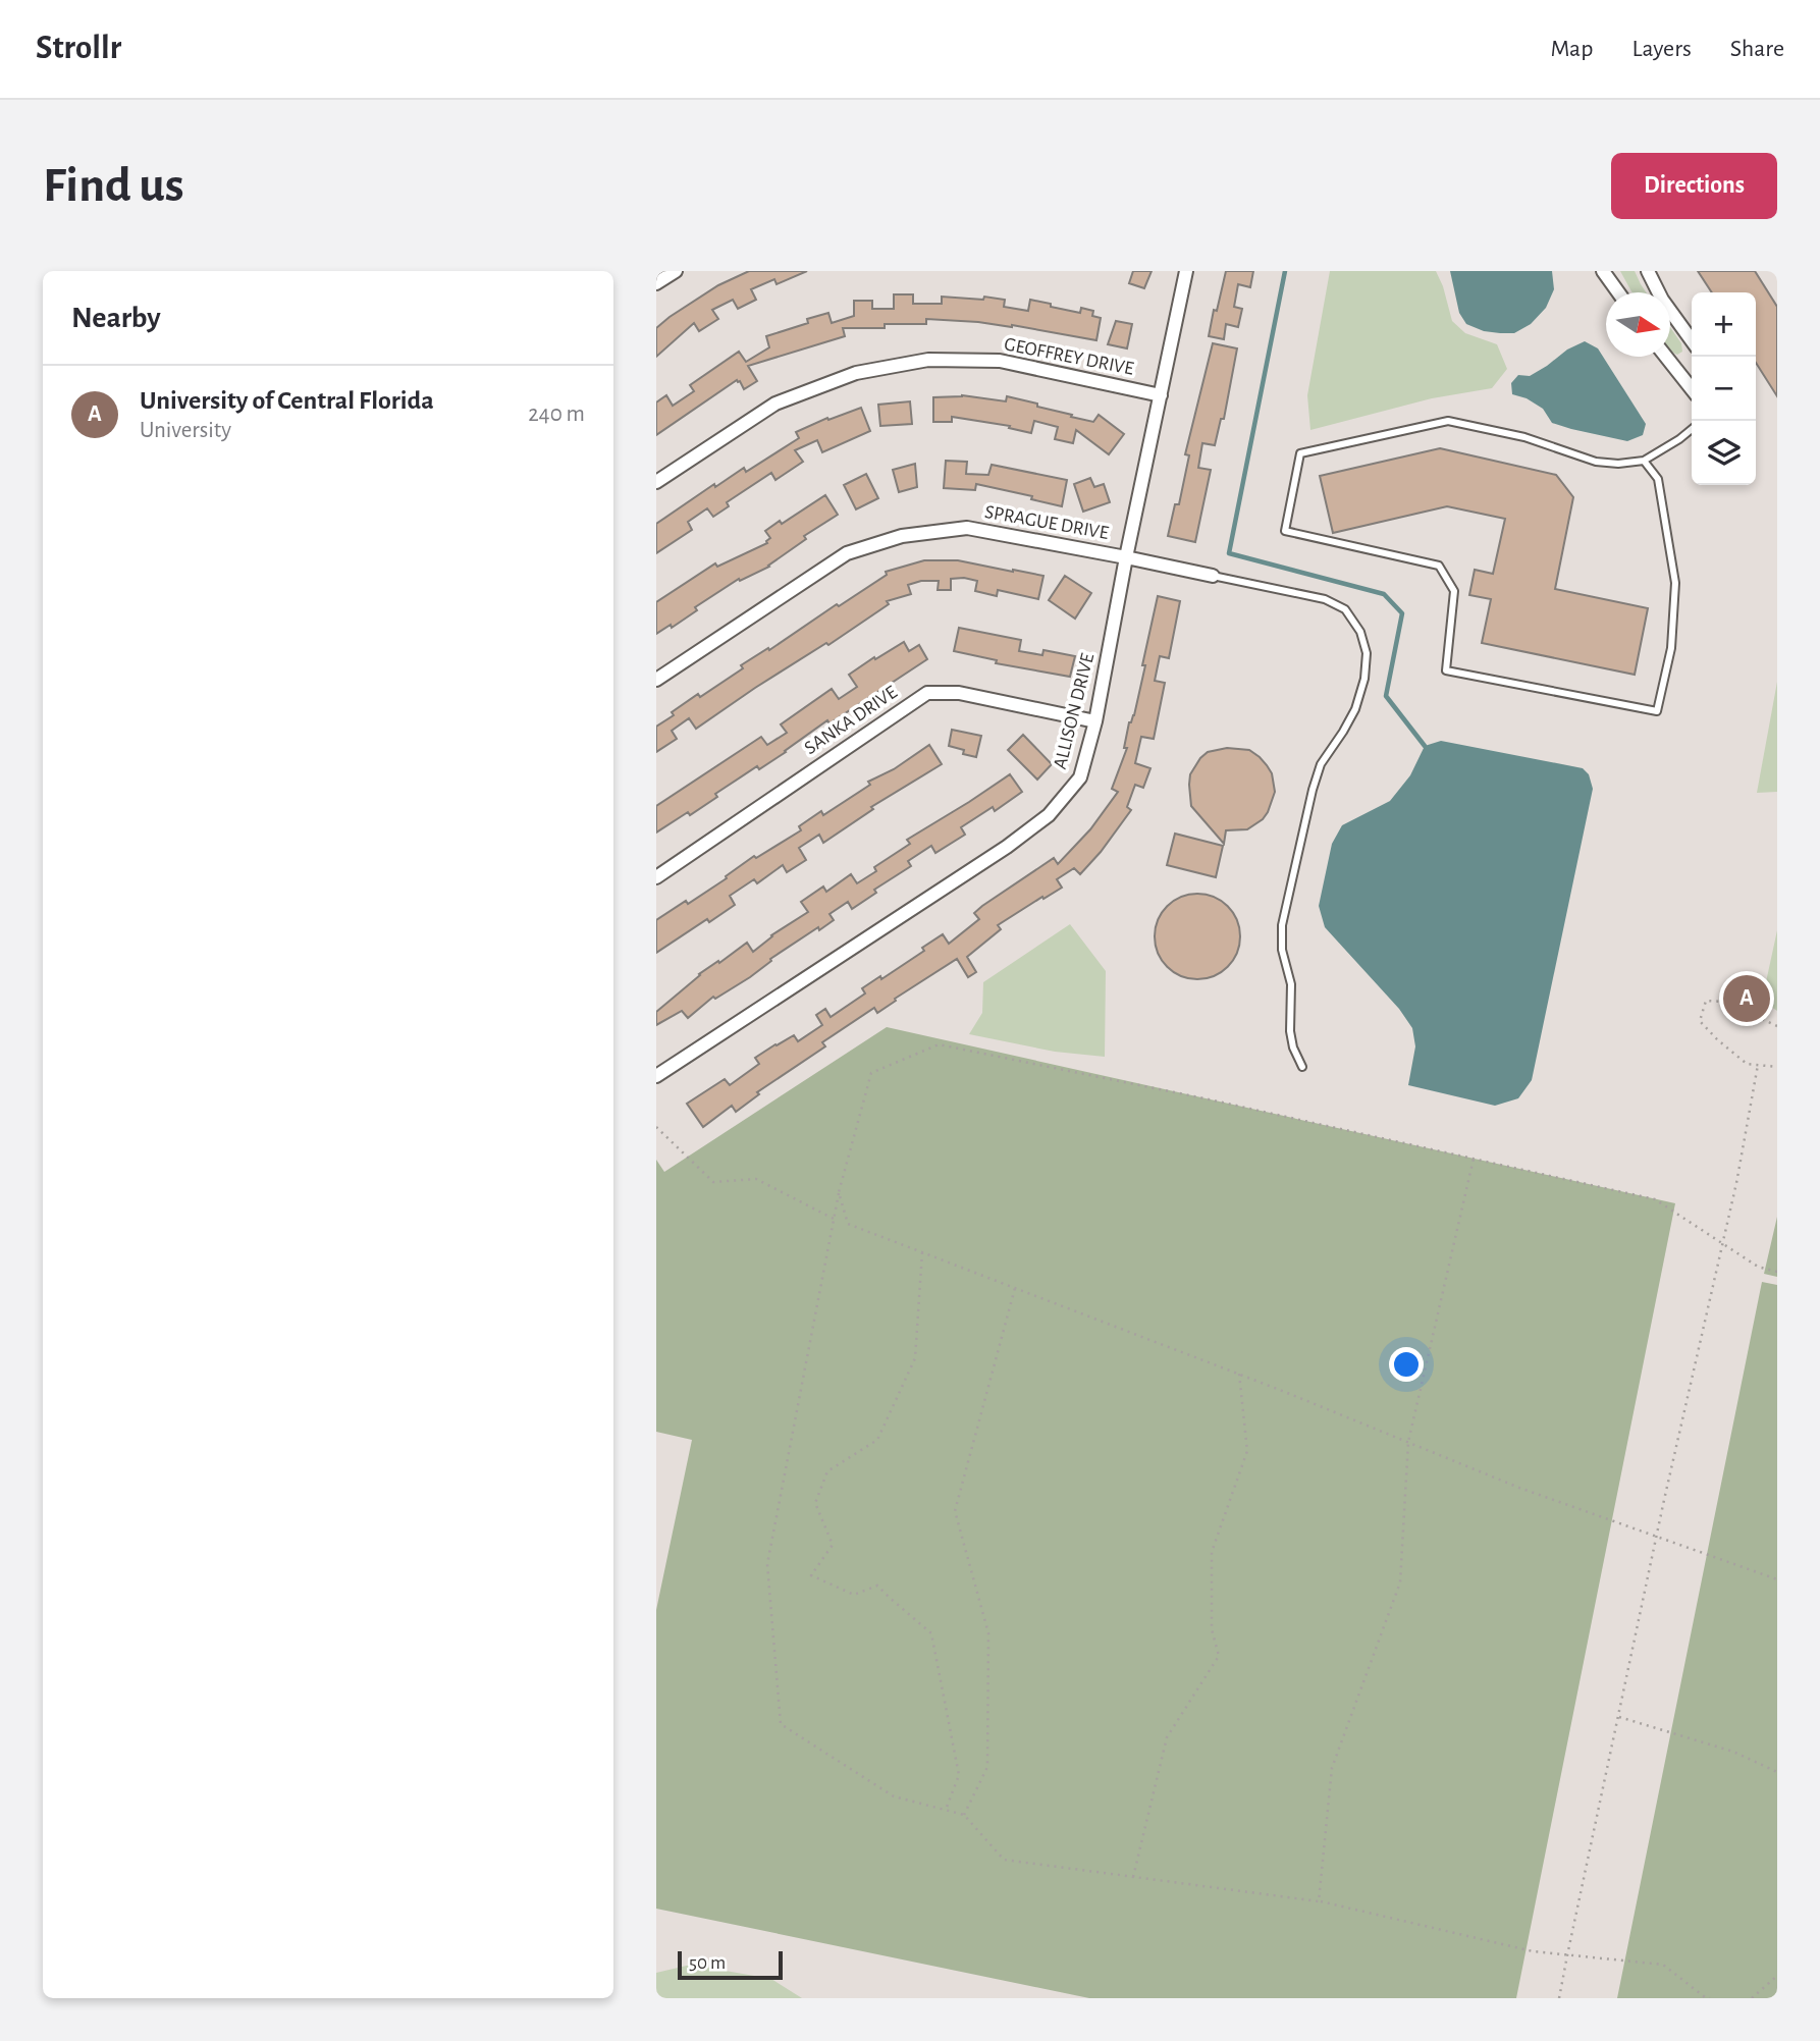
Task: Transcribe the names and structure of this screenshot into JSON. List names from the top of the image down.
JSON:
{
  "streets": {
    "street": [
      "GEOFFREY DRIVE",
      "SPRAGUE DRIVE",
      "ALLISON DRIVE",
      "SANKA DRIVE"
    ]
  },
  "crossings": [
    ["GEOFFREY DRIVE", "ALLISON DRIVE"],
    ["SPRAGUE DRIVE", "ALLISON DRIVE"],
    ["ALLISON DRIVE", "SANKA DRIVE"]
  ],
  "scale_bar": "50 m",
  "north": "right",
  "page": {
    "header": "Strollr",
    "nav": ["Map", "Layers", "Share"],
    "buttons": "Directions",
    "title": "Find us",
    "heading": "Nearby",
    "map_buttons": ["+", "−"],
    "list": [
      {
        "mark": "A",
        "name": "University of Central Florida",
        "note": "University",
        "value": "240 m"
      }
    ],
    "pins": "A",
    "scale": "50 m"
  }
}
